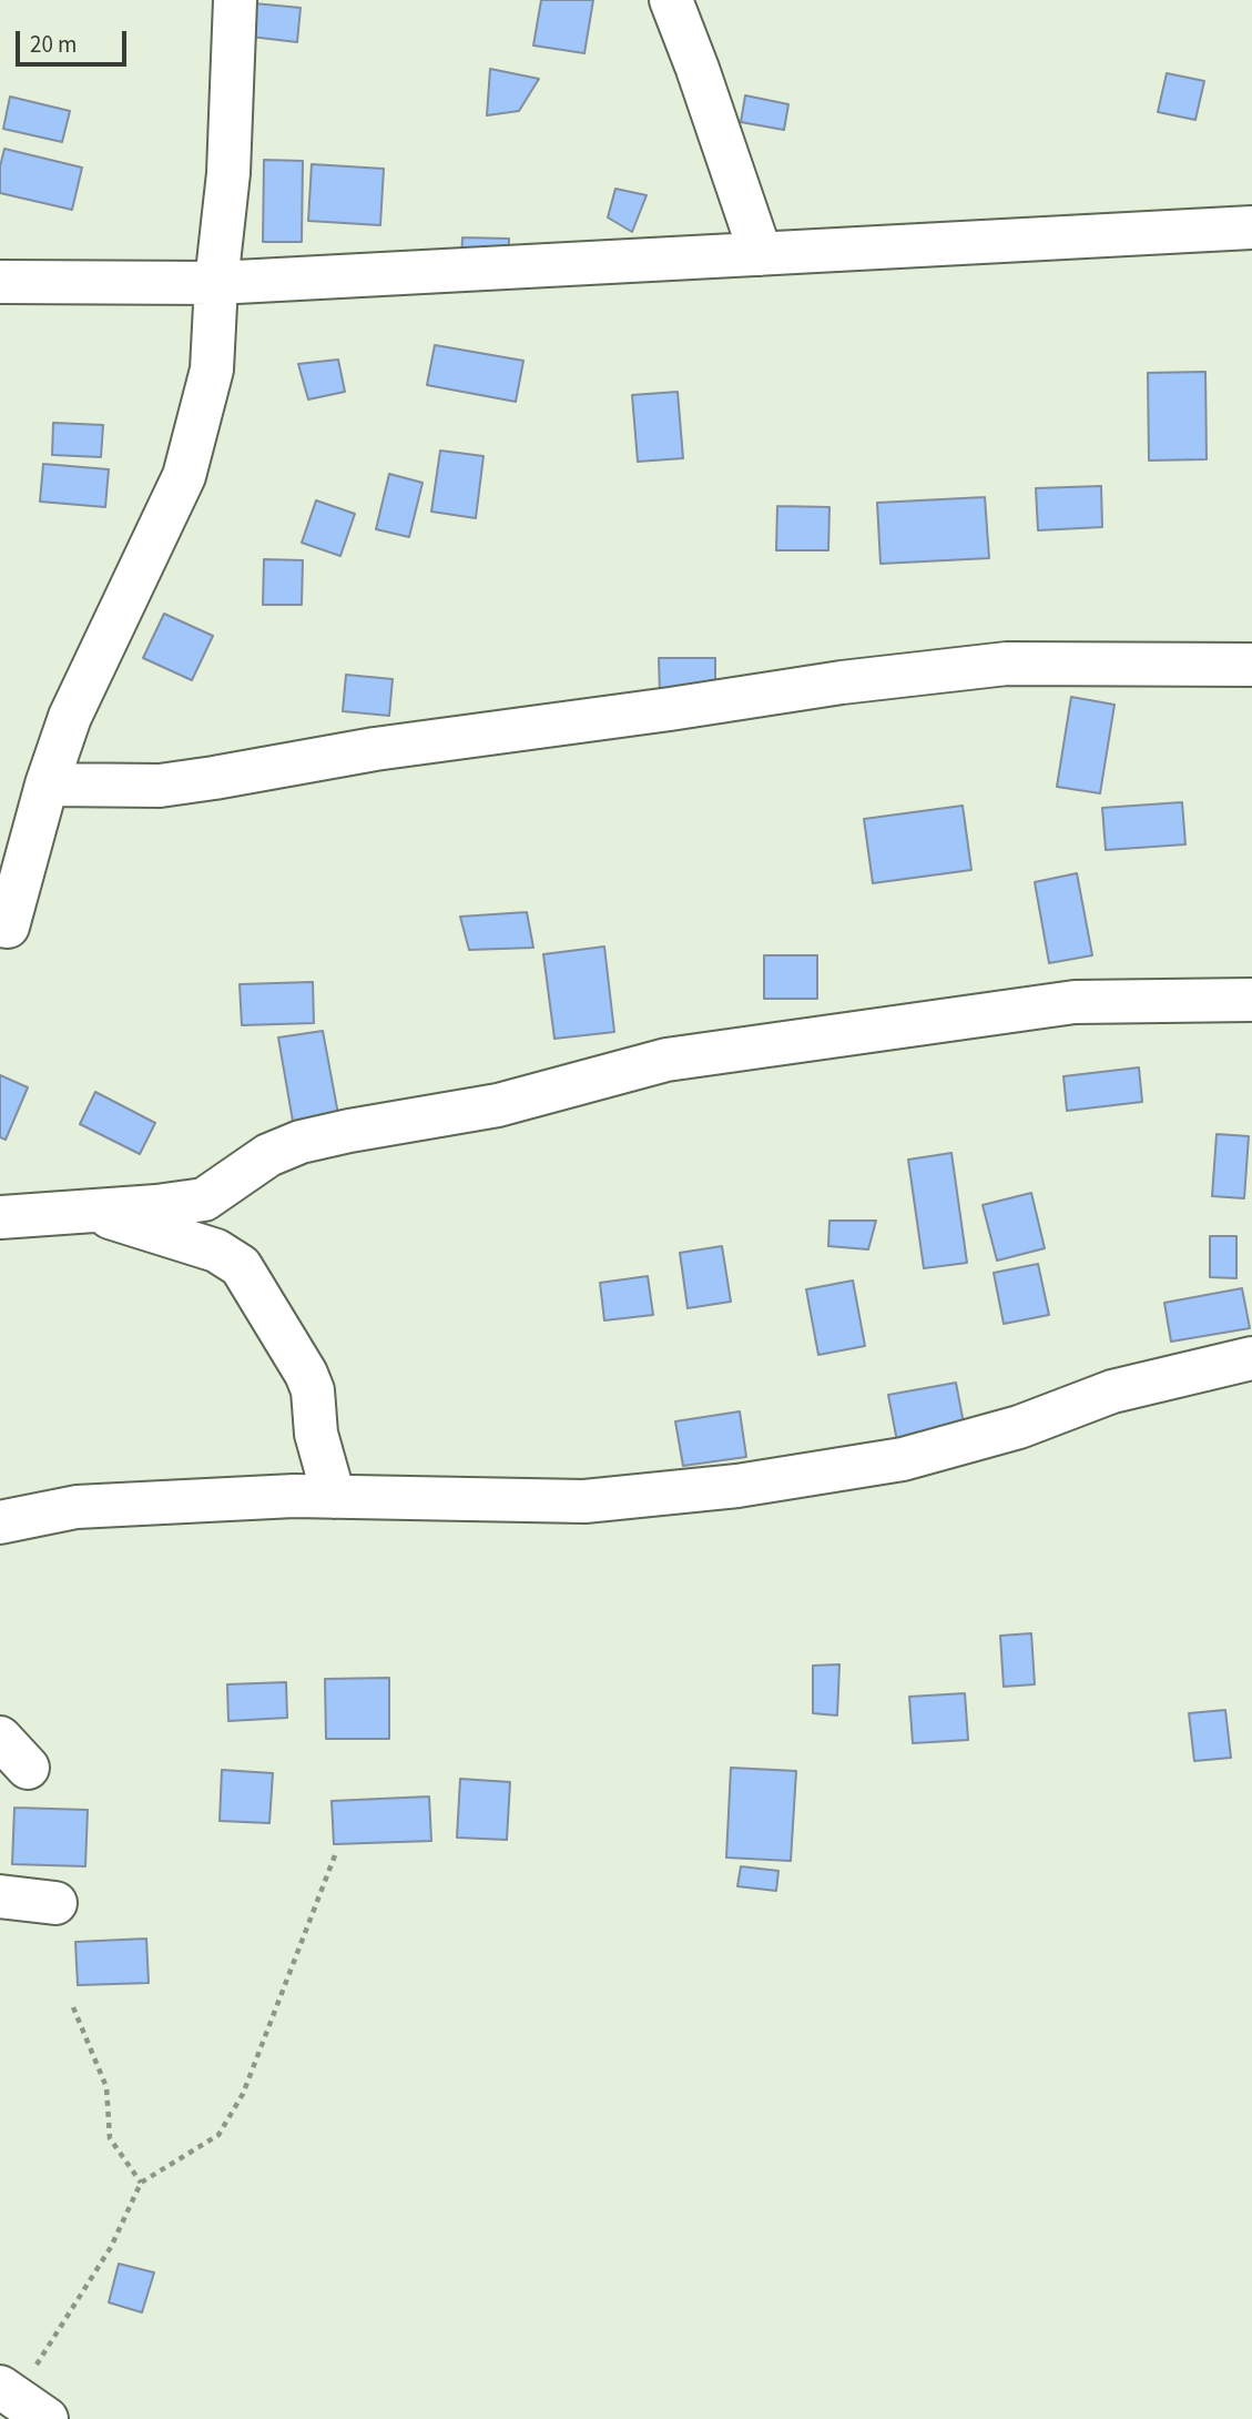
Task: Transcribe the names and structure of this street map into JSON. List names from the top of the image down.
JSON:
{
  "scale_bar": "20 m"
}
